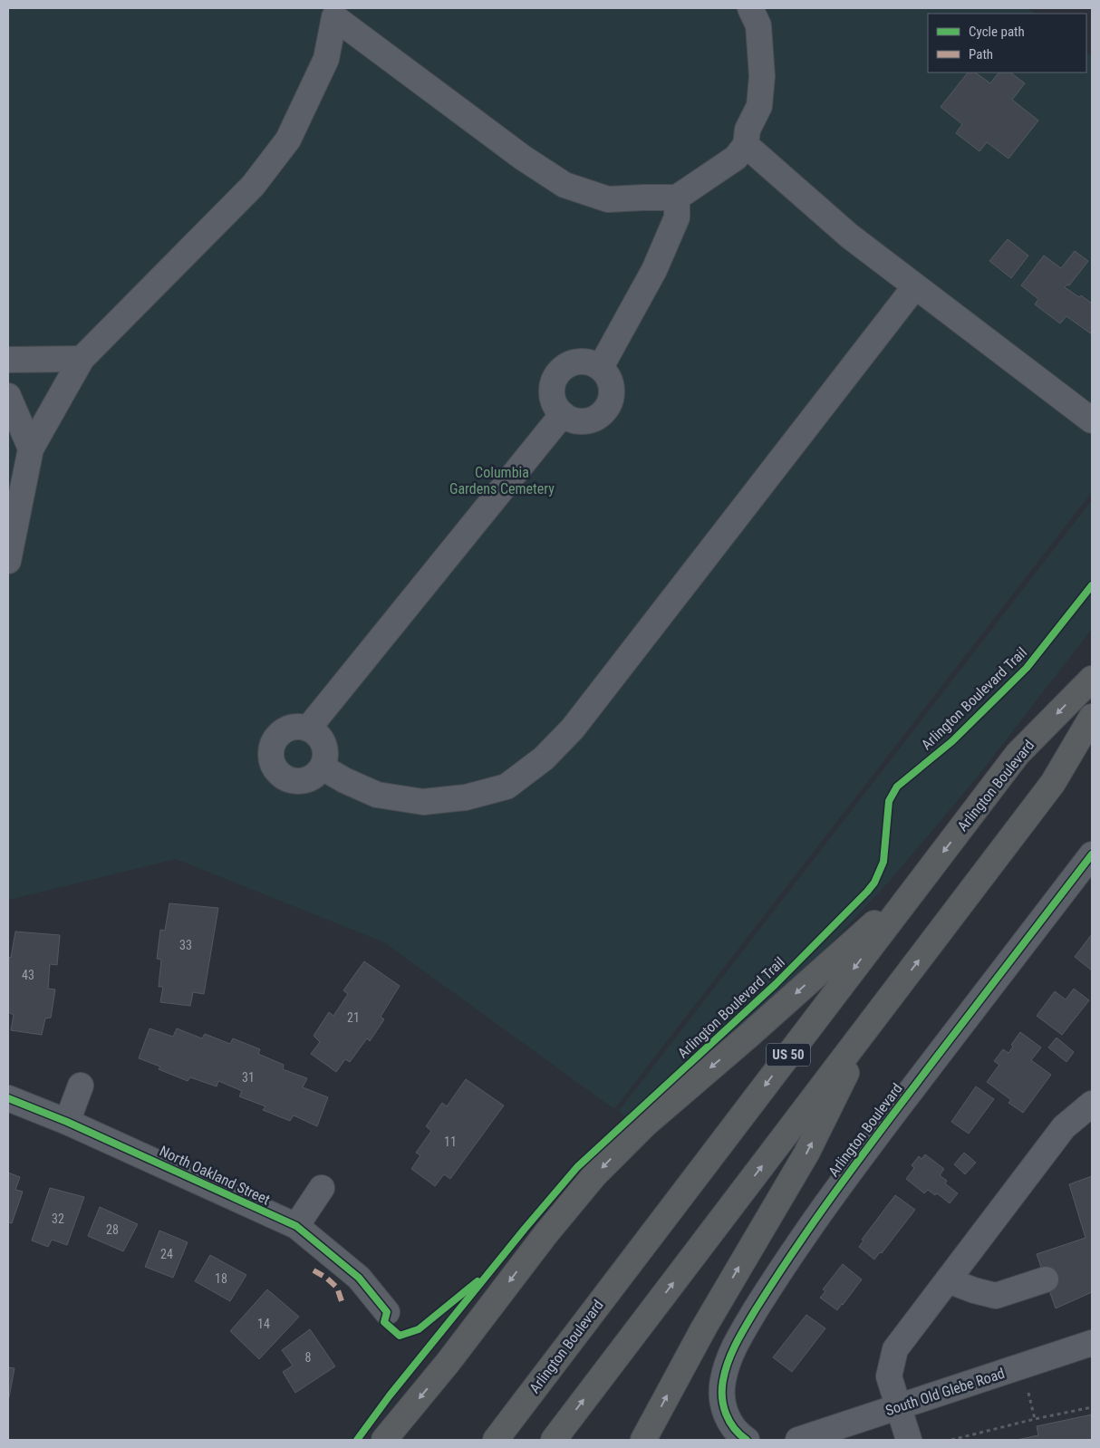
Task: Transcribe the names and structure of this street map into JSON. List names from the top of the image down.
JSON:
{
  "streets": {
    "highway": ["Arlington Boulevard", "US 50"],
    "street": ["North Oakland Street", "South Old Glebe Road"],
    "cycle path": ["Arlington Boulevard Trail"]
  },
  "parks": ["Columbia Gardens Cemetery"],
  "house_numbers": [
    "33",
    "43",
    "21",
    "31",
    "11",
    "32",
    "28",
    "24",
    "18",
    "14",
    "8"
  ],
  "legend": ["Cycle path", "Path"]
}
